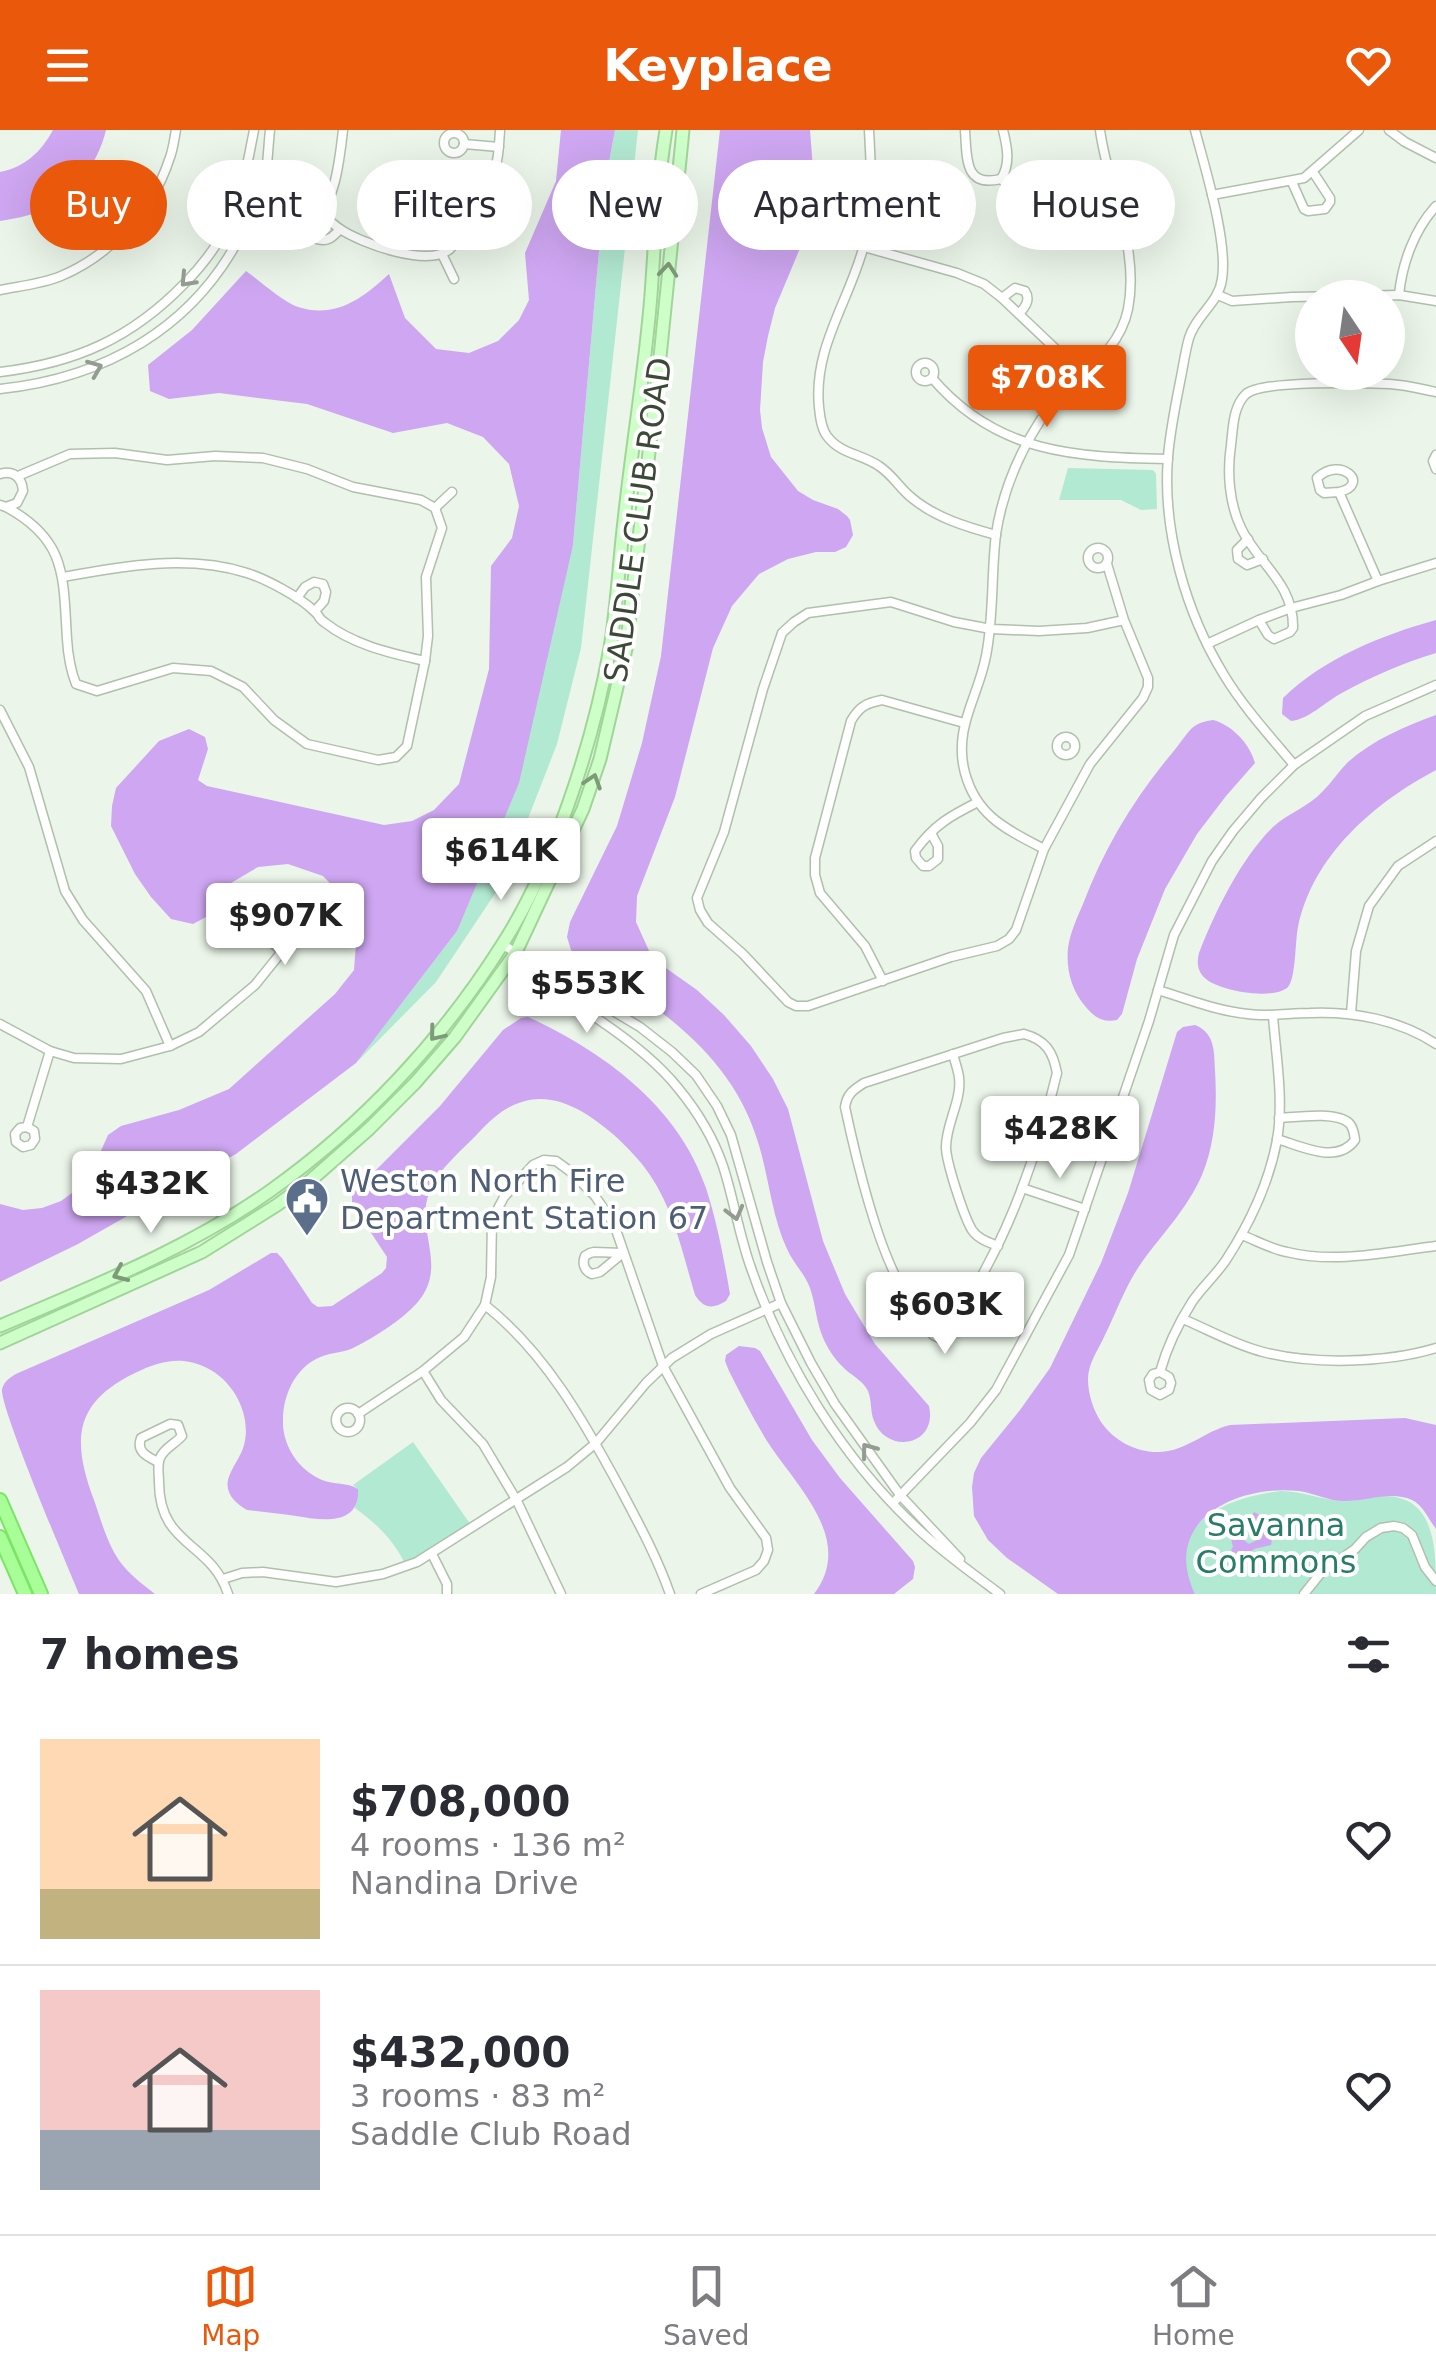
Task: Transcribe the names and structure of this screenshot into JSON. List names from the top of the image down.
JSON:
{
  "streets": {
    "street": ["SADDLE CLUB ROAD"]
  },
  "parks": ["Savanna Commons"],
  "places": {
    "public building": ["Weston North Fire Department Station 67"]
  },
  "north": "bottom",
  "page": {
    "header": "Keyplace",
    "chip": [
      "Buy",
      "Rent",
      "Filters",
      "New",
      "Apartment",
      "House"
    ],
    "price": [
      "$708K",
      "$614K",
      "$907K",
      "$553K",
      "$428K",
      "$432K",
      "$603K"
    ],
    "heading": "7 homes",
    "list": [
      {
        "name": "$708,000",
        "note": "4 rooms · 136 m² · Nandina Drive"
      },
      {
        "name": "$432,000",
        "note": "3 rooms · 83 m² · Saddle Club Road"
      }
    ],
    "tabs": ["Map", "Saved", "Home"]
  }
}
